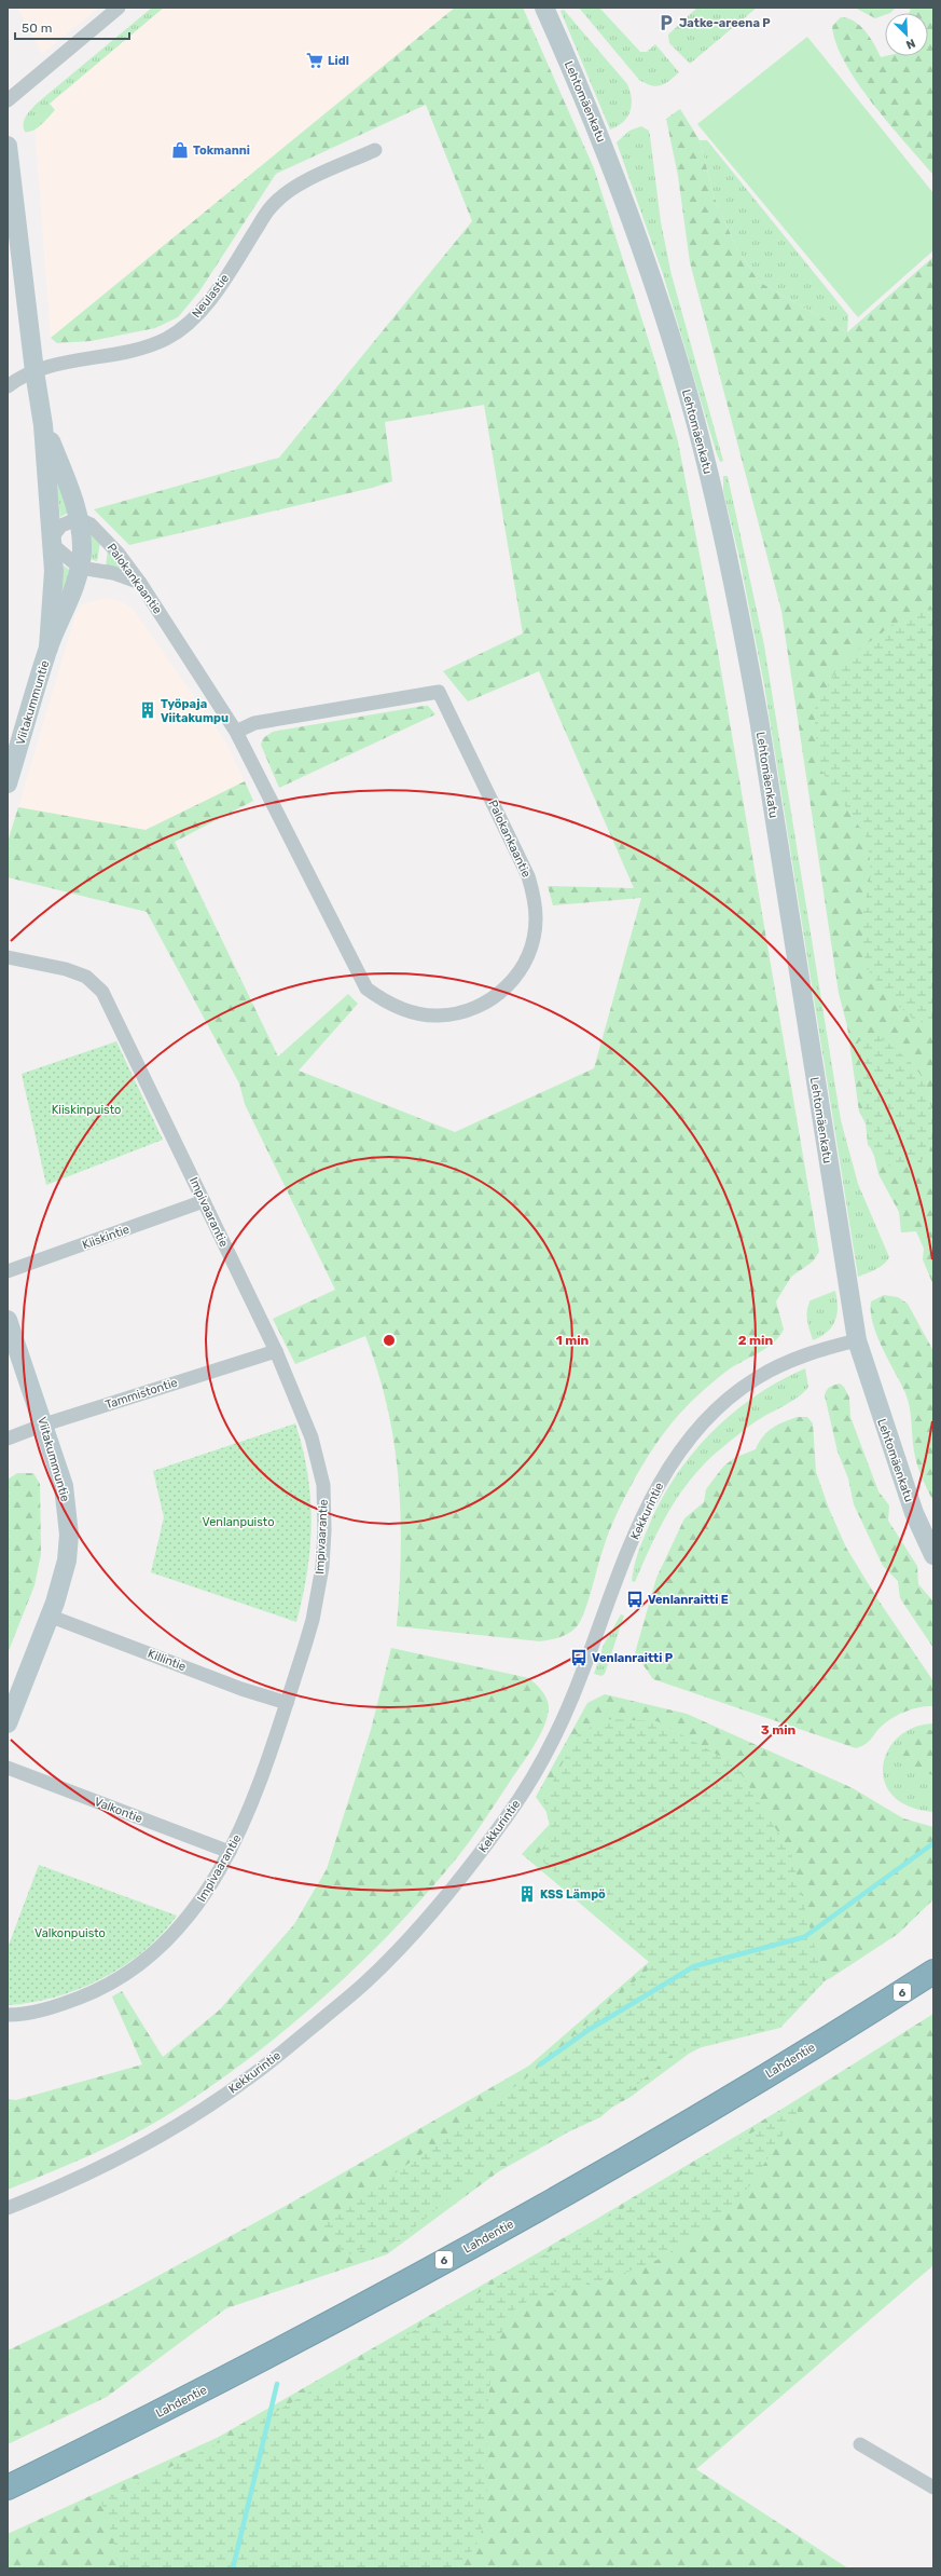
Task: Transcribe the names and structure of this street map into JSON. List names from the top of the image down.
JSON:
{
  "streets": {
    "highway": ["6", "Lahdentie"],
    "street": [
      "Lehtomäenkatu",
      "Neulastie",
      "Palokankaantie",
      "Viitakummuntie",
      "Impivaarantie",
      "Kiiskintie",
      "Tammistontie",
      "Kekkurintie",
      "Killintie",
      "Valkontie"
    ]
  },
  "crossings": [
    ["Lehtomäenkatu", "Kekkurintie"],
    ["Palokankaantie", "Viitakummuntie"],
    ["Viitakummuntie", "Tammistontie"],
    ["Viitakummuntie", "Killintie"],
    ["Impivaarantie", "Kiiskintie"],
    ["Impivaarantie", "Tammistontie"],
    ["Impivaarantie", "Killintie"],
    ["Impivaarantie", "Valkontie"]
  ],
  "parks": ["Kiiskinpuisto", "Venlanpuisto", "Valkonpuisto"],
  "places": {
    "parking": ["Jatke-areena P"],
    "supermarket": ["Lidl"],
    "shop": ["Tokmanni"],
    "building": ["Työpaja Viitakumpu", "KSS Lämpö"],
    "bus stop": ["Venlanraitti E", "Venlanraitti P"]
  },
  "scale_bar": "50 m",
  "north": "bottom right",
  "rings": ["1 min", "2 min", "3 min"]
}
